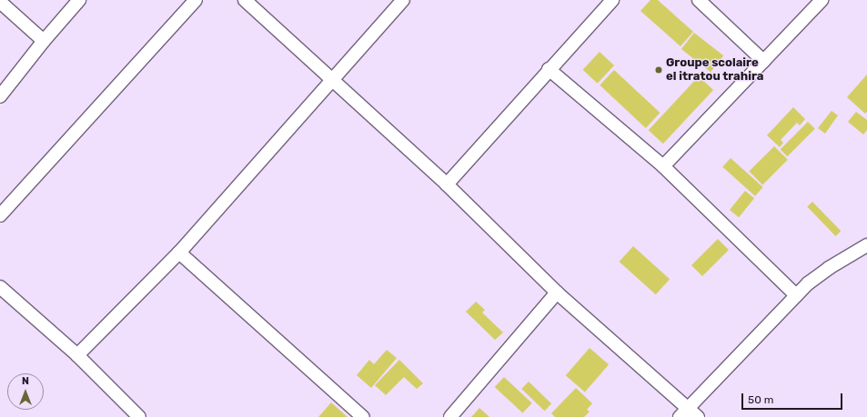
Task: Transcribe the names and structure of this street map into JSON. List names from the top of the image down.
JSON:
{
  "places": ["Groupe scolaire el itratou trahira"],
  "scale_bar": "50 m",
  "north": "top"
}
